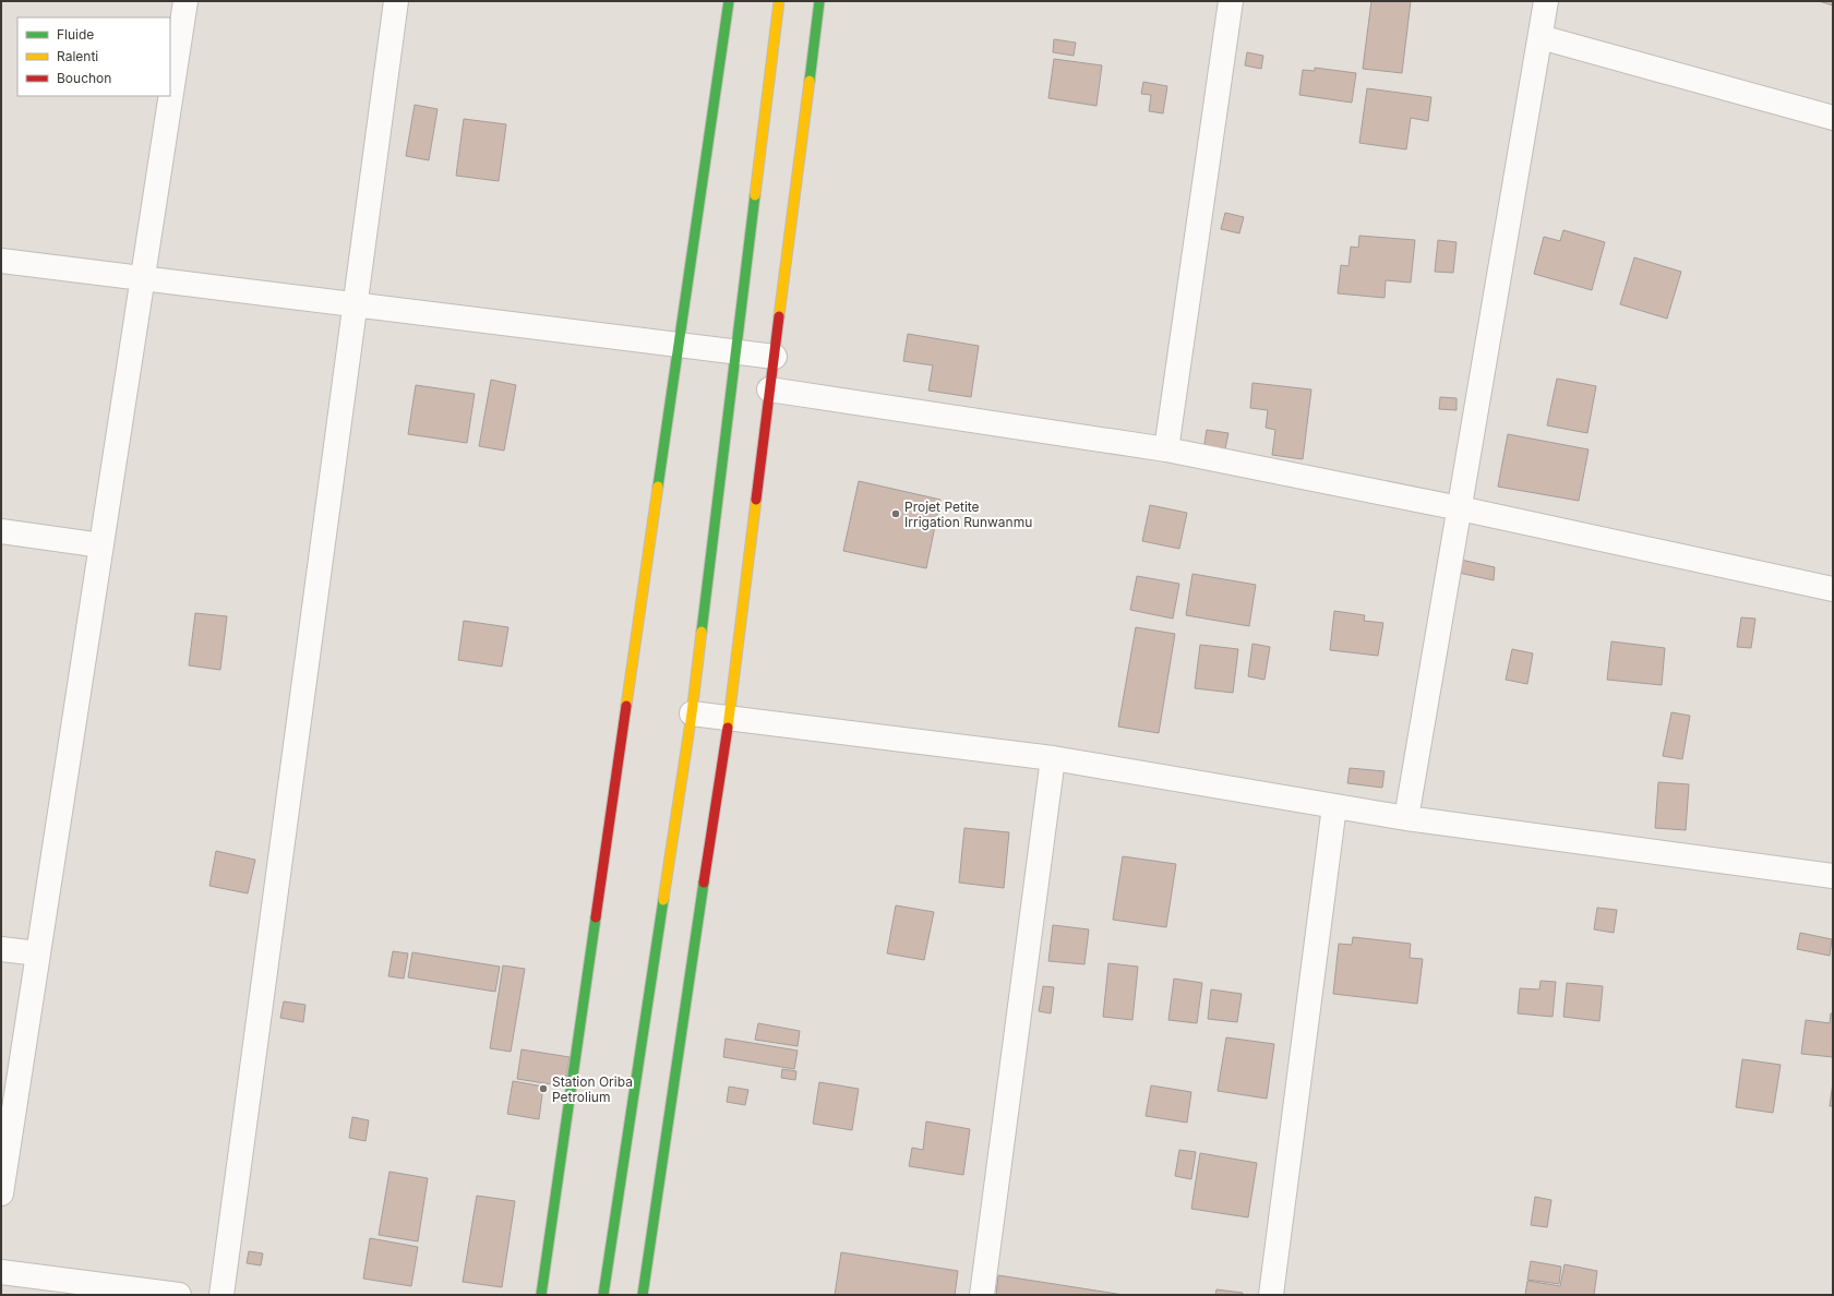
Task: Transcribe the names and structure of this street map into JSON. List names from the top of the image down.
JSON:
{
  "places": ["Projet Petite Irrigation Runwanmu", "Station Oriba Petrolium"],
  "legend": ["Fluide", "Ralenti", "Bouchon"]
}
